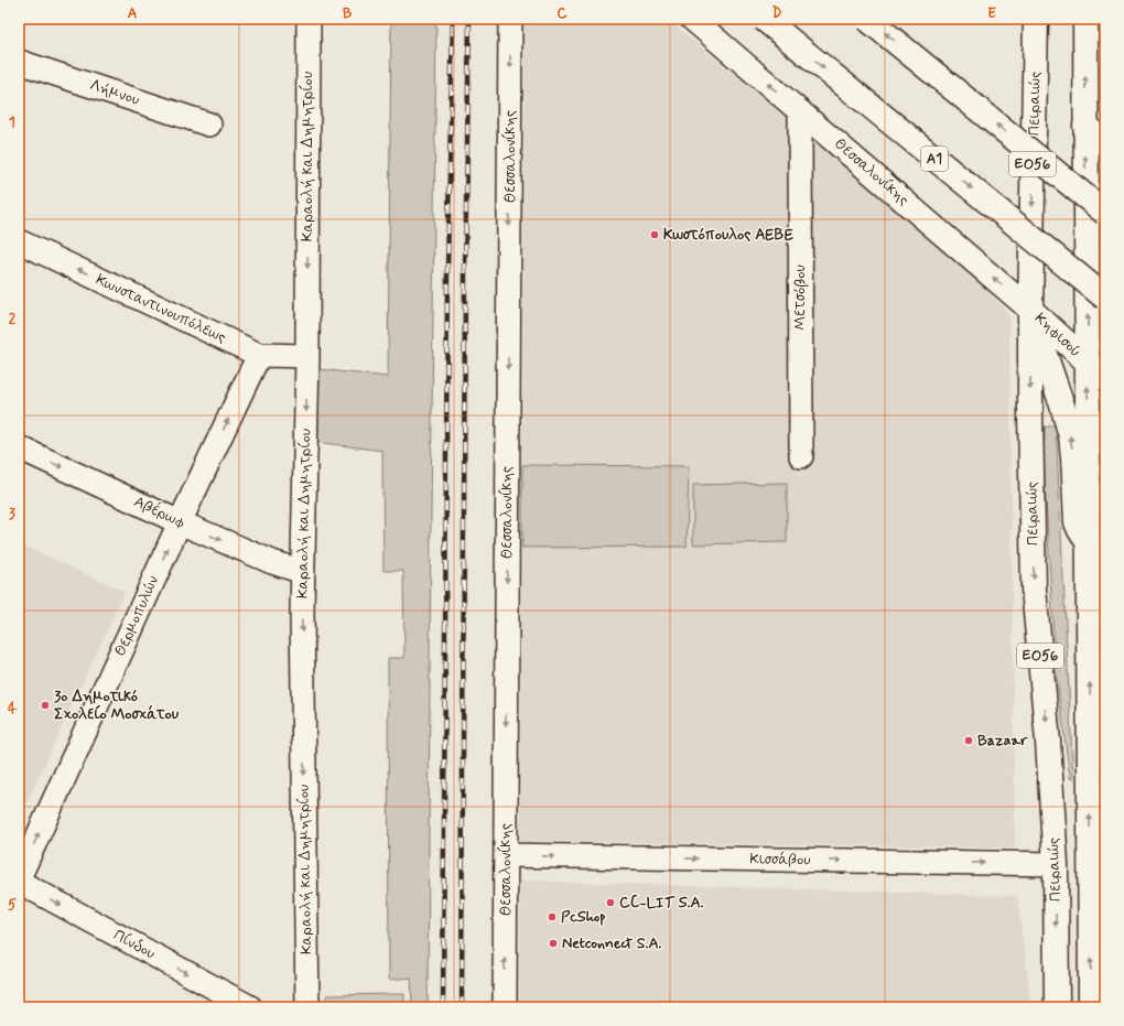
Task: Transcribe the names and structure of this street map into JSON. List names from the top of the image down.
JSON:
{
  "streets": {
    "main road": [
      "Πειραιώς",
      "Α1",
      "ΕΟ56",
      "Κηφισού"
    ],
    "street": [
      "Λήμνου",
      "Καραολή και Δημητρίου",
      "Θεσσαλονίκης",
      "Μετσόβου",
      "Κωνσταντινουπόλεως",
      "Αβέρωφ",
      "Θερμοπυλών",
      "Κισσάβου",
      "Πίνδου"
    ]
  },
  "crossings": [
    ["Πειραιώς", "Θεσσαλονίκης"],
    ["Πειραιώς", "Κηφισού"],
    ["Πειραιώς", "Κισσάβου"],
    ["Καραολή και Δημητρίου", "Κωνσταντινουπόλεως"],
    ["Καραολή και Δημητρίου", "Αβέρωφ"],
    ["Θεσσαλονίκης", "Μετσόβου"],
    ["Θεσσαλονίκης", "Κηφισού"],
    ["Θεσσαλονίκης", "Κισσάβου"],
    ["Κωνσταντινουπόλεως", "Θερμοπυλών"],
    ["Αβέρωφ", "Θερμοπυλών"]
  ],
  "one_way": [
    "Καραολή και Δημητρίου",
    "Κωνσταντινουπόλεως",
    "Αβέρωφ",
    "Θερμοπυλών",
    "Κισσάβου",
    "Πίνδου"
  ],
  "places": [
    "Κωστόπουλος ΑΕΒΕ",
    "3ο Δημοτικό Σχολείο Μοσχάτου",
    "Bazaar",
    "CC-LIT S.A.",
    "PcShop",
    "Netconnect S.A."
  ],
  "grid": {
    "columns": [
      "A",
      "B",
      "C",
      "D",
      "E"
    ],
    "rows": [
      "1",
      "2",
      "3",
      "4",
      "5"
    ]
  }
}
